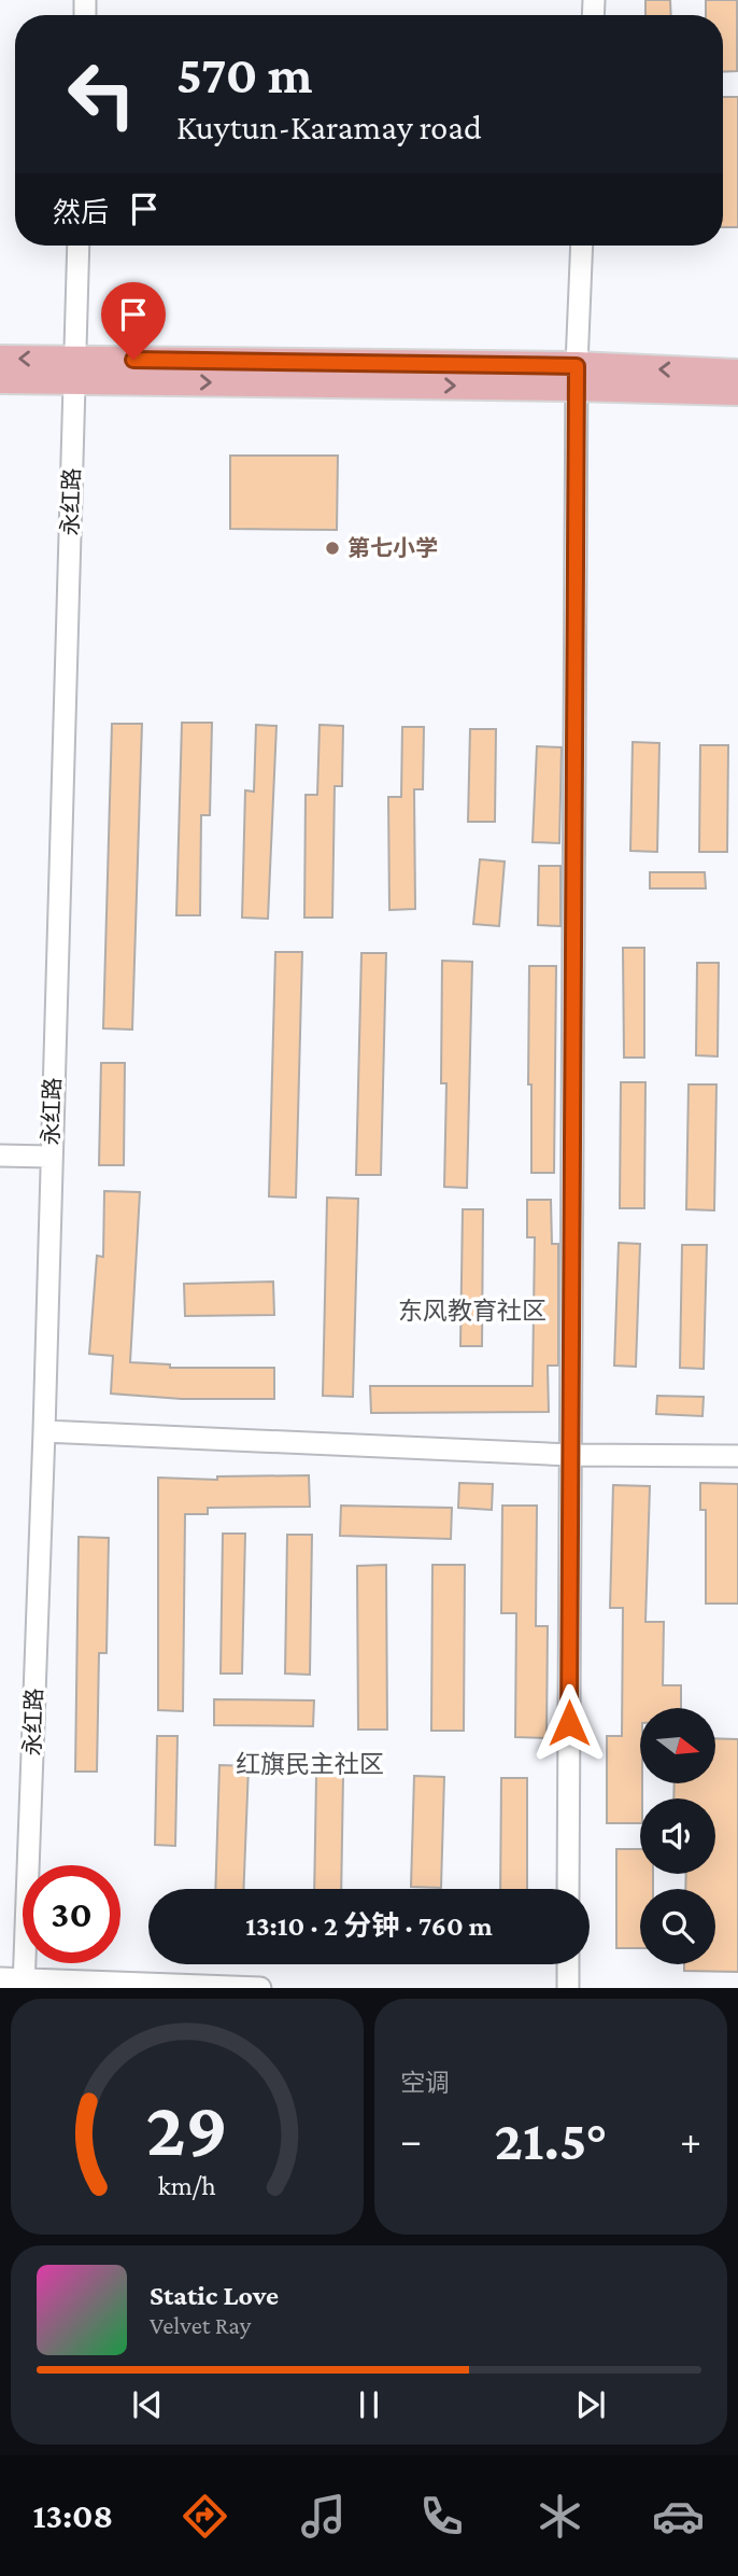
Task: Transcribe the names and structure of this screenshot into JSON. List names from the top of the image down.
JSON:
{
  "streets": {
    "street": ["永红路"]
  },
  "districts": ["东风教育社区", "红旗民主社区"],
  "places": ["第七小学"],
  "north": "right",
  "page": {
    "turn": ["570 m", "Kuytun-Karamay road"],
    "then": "然后",
    "limit": "30",
    "trip": "13:10 · 2 分钟 · 760 m",
    "tile": "空调",
    "heat": ["−", "21.5°", "+"],
    "song": ["Static Love", "Velvet Ray"],
    "tabs": "13:08",
    "gauge": ["29", "km/h"]
  }
}
